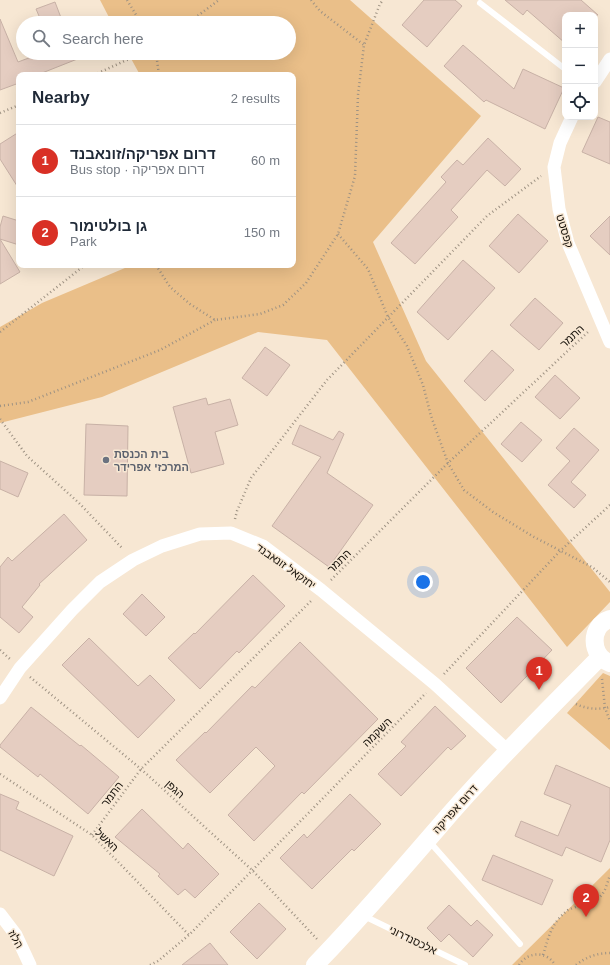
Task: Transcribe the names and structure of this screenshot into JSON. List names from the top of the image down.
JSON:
{
  "streets": {
    "street": [
      "קפסטט",
      "יחזקאל זונאבנד",
      "דרום אפריקה",
      "הלוז"
    ],
    "lane": ["אלכסנדרוני"],
    "path": [
      "התמר",
      "השקמה",
      "הגפן",
      "האשל"
    ]
  },
  "crossings": [
    ["קפסטט", "התמר"],
    ["התמר", "יחזקאל זונאבנד"],
    ["התמר", "הגפן"],
    ["התמר", "האשל"],
    ["יחזקאל זונאבנד", "השקמה"],
    ["יחזקאל זונאבנד", "הגפן"],
    ["יחזקאל זונאבנד", "דרום אפריקה"],
    ["השקמה", "הגפן"],
    ["השקמה", "האשל"],
    ["הגפן", "דרום אפריקה"],
    ["דרום אפריקה", "אלכסנדרוני"]
  ],
  "places": ["בית הכנסת המרכזי אפרידר"],
  "page": {
    "map_buttons": ["+", "−"],
    "search": "Search here",
    "heading": ["Nearby", "2 results"],
    "list": [
      {
        "mark": "1",
        "name": "דרום אפריקה/זונאבנד",
        "note": "Bus stop · דרום אפריקה",
        "value": "60 m"
      },
      {
        "mark": "2",
        "name": "גן בולטימור",
        "note": "Park",
        "value": "150 m"
      }
    ],
    "pins": ["1", "2"]
  }
}
